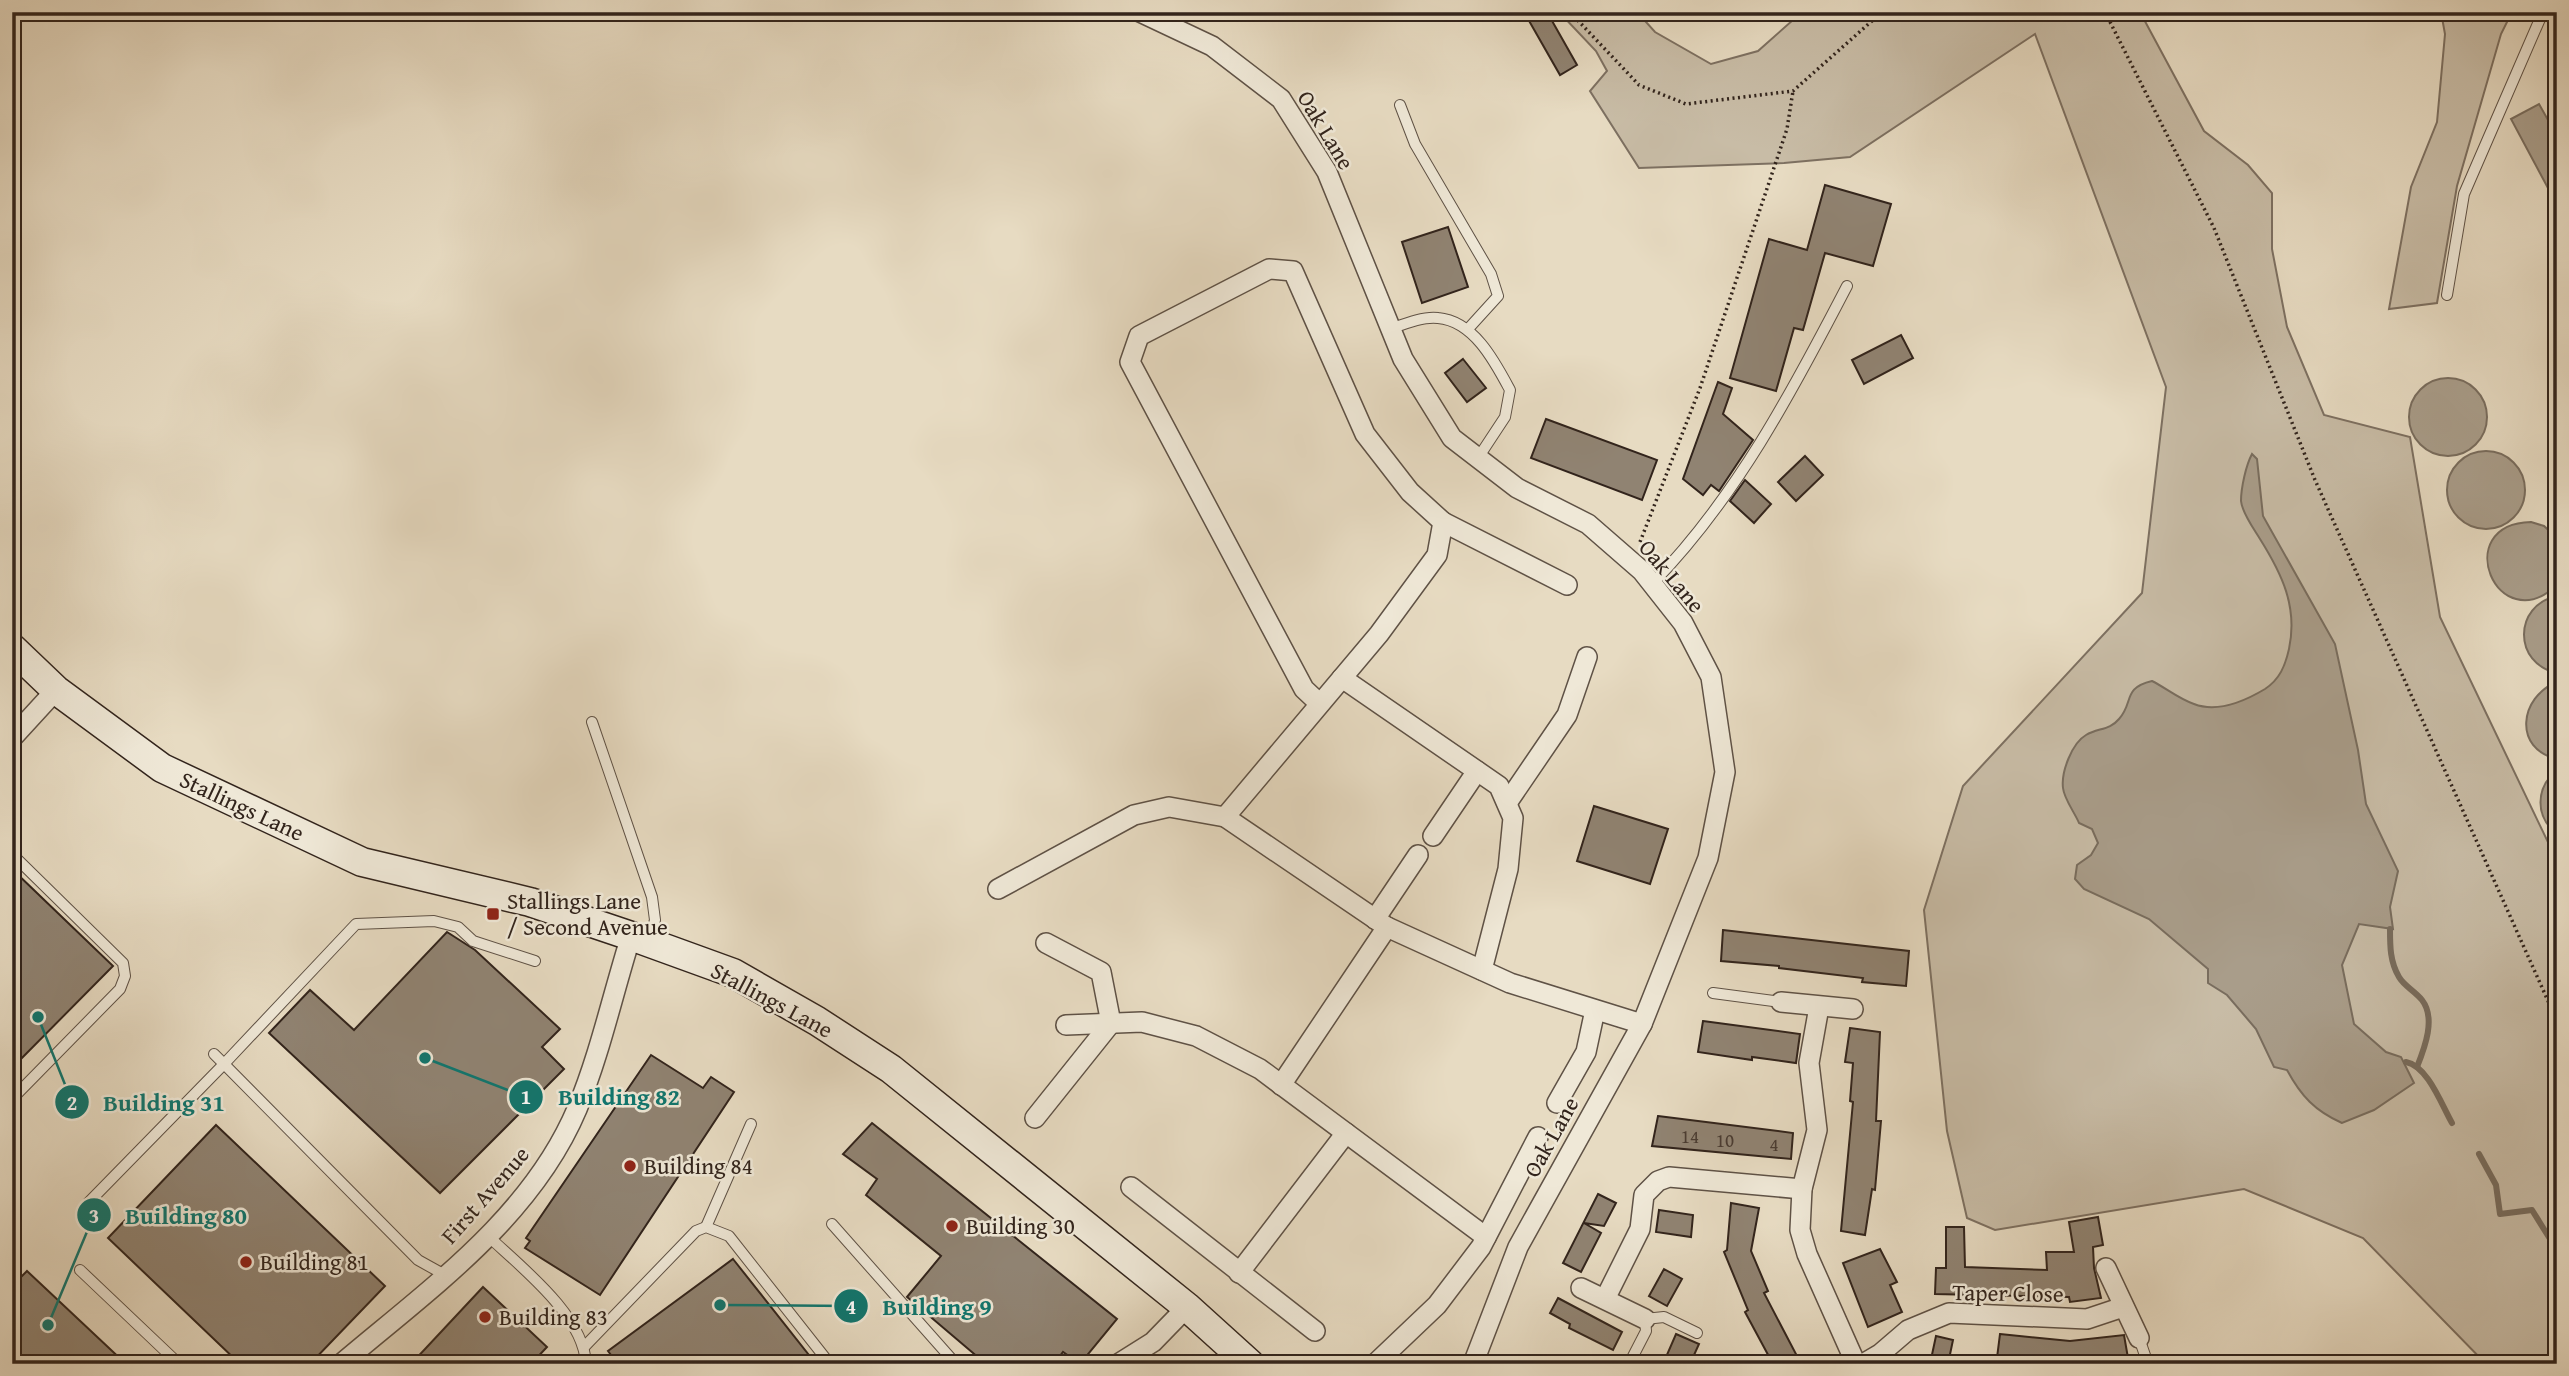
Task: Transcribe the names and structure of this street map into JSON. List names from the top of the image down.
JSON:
{
  "streets": {
    "main road": ["Stallings Lane"],
    "street": ["Oak Lane", "First Avenue", "Taper Close"]
  },
  "crossings": [
    ["Stallings Lane", "First Avenue"]
  ],
  "places": {
    "transit": ["Stallings Lane / Second Avenue"],
    "other": [
      "Building 31",
      "Building 82",
      "Building 84",
      "Building 30",
      "Building 81",
      "Building 9",
      "Building 83",
      "Building 80"
    ]
  },
  "house_numbers": ["14", "10", "4"]
}
